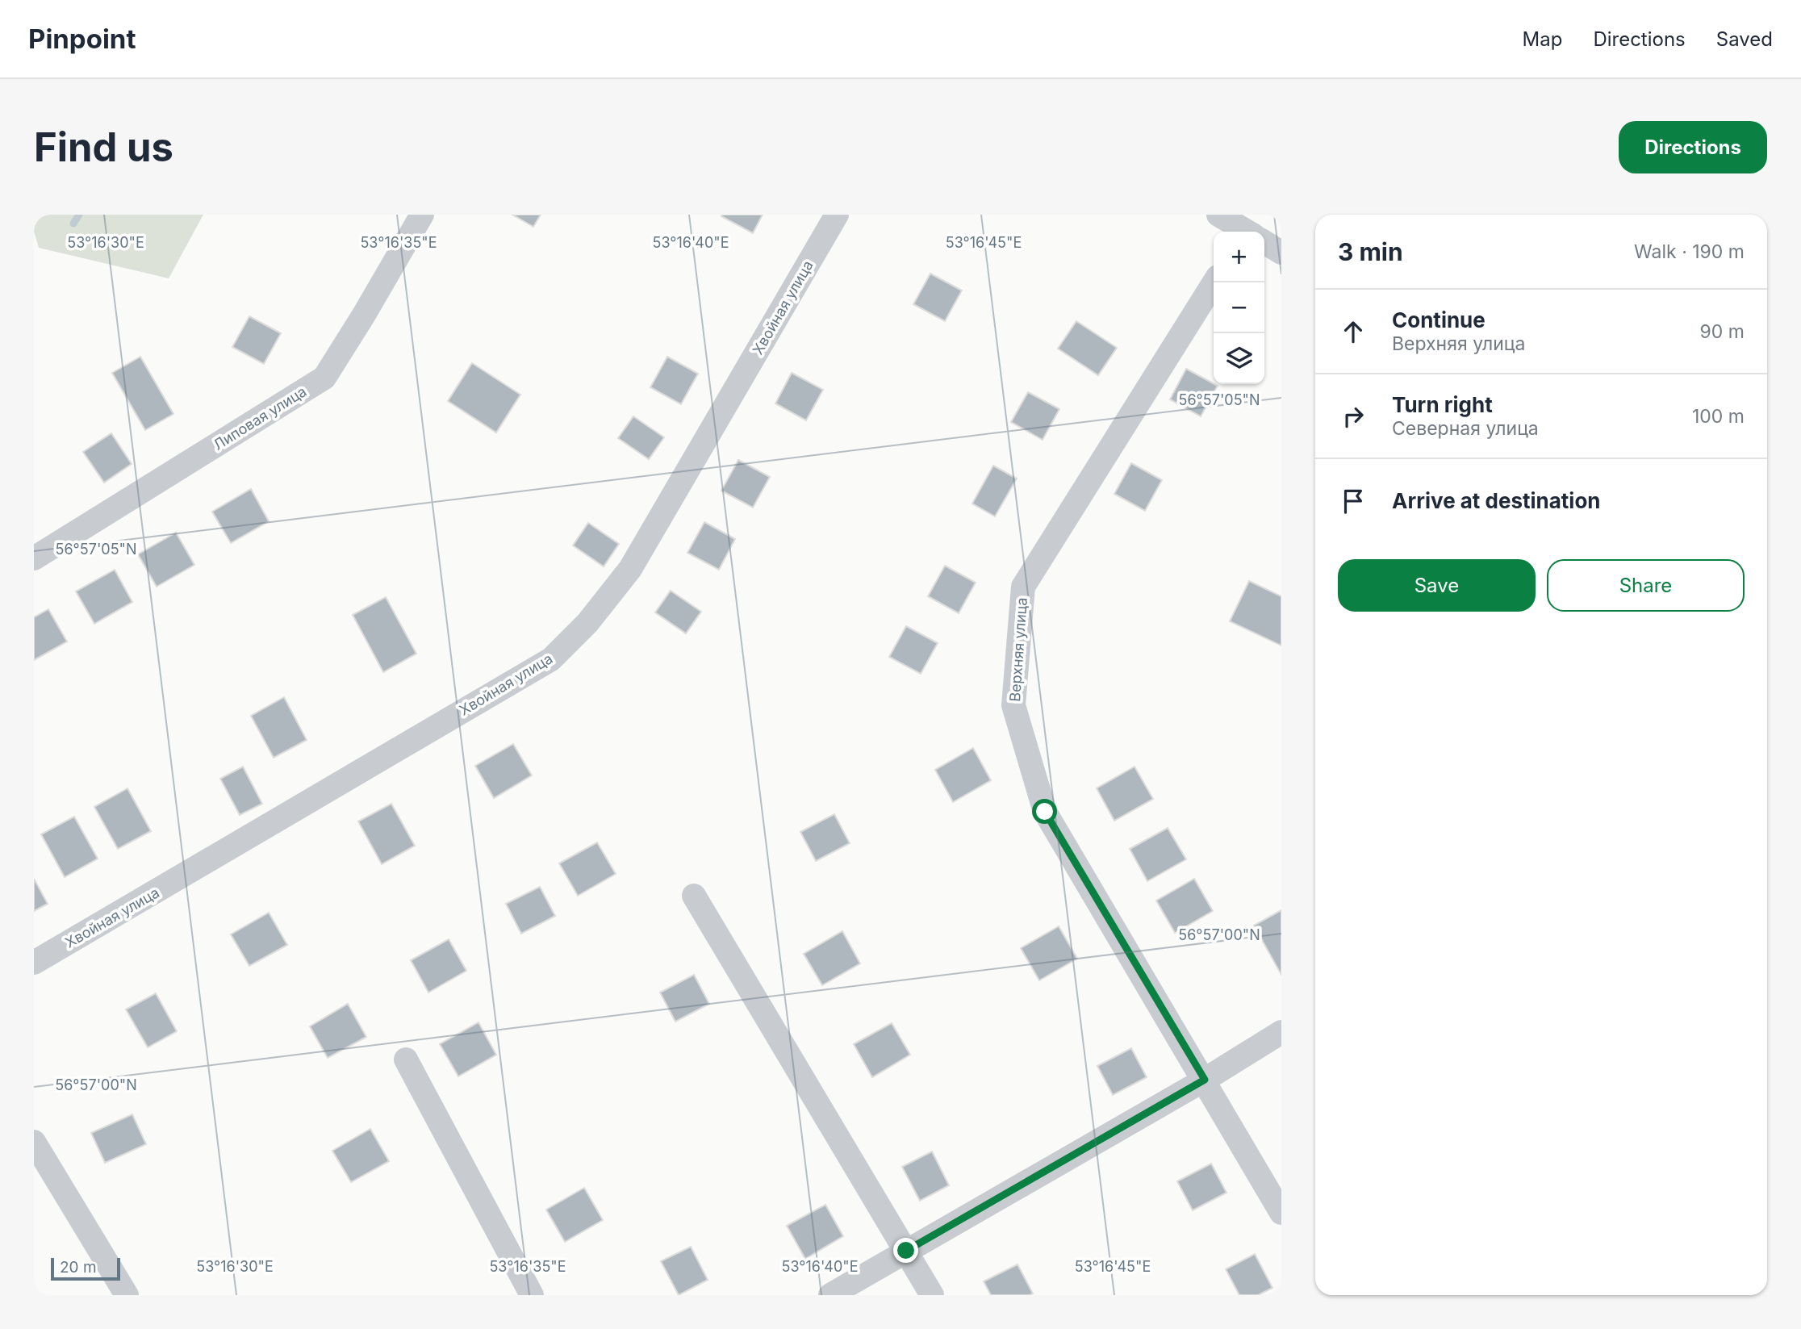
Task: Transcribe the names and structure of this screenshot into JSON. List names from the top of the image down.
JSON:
{
  "streets": {
    "street": ["Хвойная улица", "Липовая улица", "Верхняя улица"]
  },
  "scale_bar": "20 m",
  "page": {
    "header": "Pinpoint",
    "nav": ["Map", "Directions", "Saved"],
    "buttons": [
      "Directions",
      ["Save", "Share"]
    ],
    "title": "Find us",
    "heading": ["3 min", "Walk · 190 m"],
    "map_buttons": ["+", "−"],
    "list": [
      ["Continue", "Верхняя улица", "90 m"],
      ["Turn right", "Северная улица", "100 m"],
      "Arrive at destination"
    ],
    "scale": "20 m"
  },
  "coordinates": [
    "53°16'30\"E",
    "53°16'35\"E",
    "53°16'40\"E",
    "53°16'45\"E",
    "56°57'05\"N",
    "56°57'00\"N"
  ]
}
